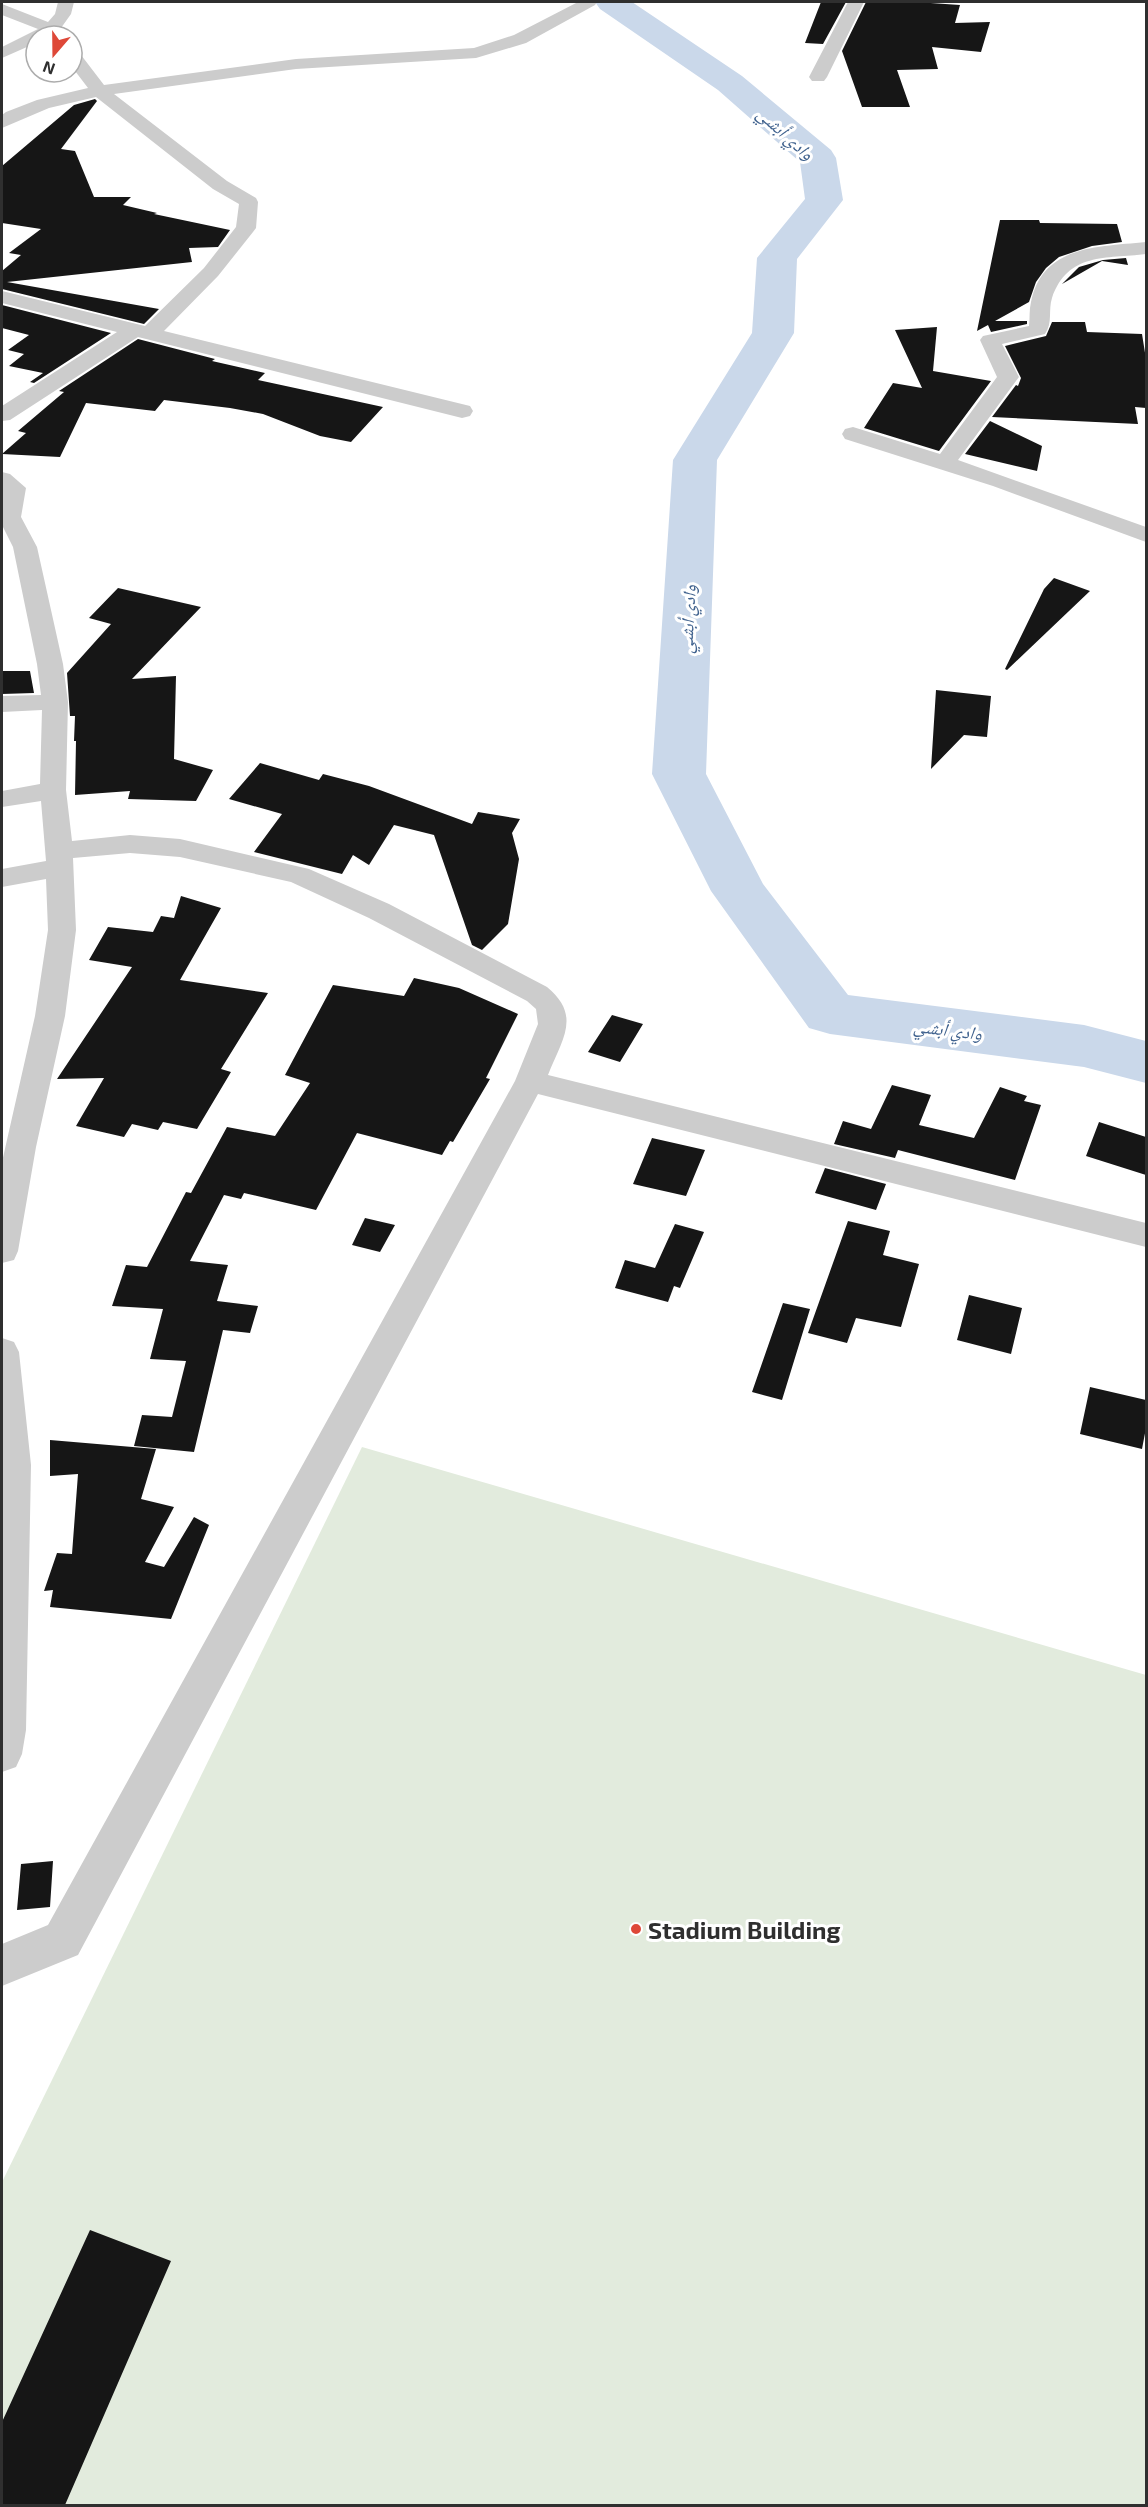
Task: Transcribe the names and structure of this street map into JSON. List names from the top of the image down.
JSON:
{
  "water": ["وادي أبشي"],
  "places": ["Stadium Building"],
  "north": "bottom"
}
